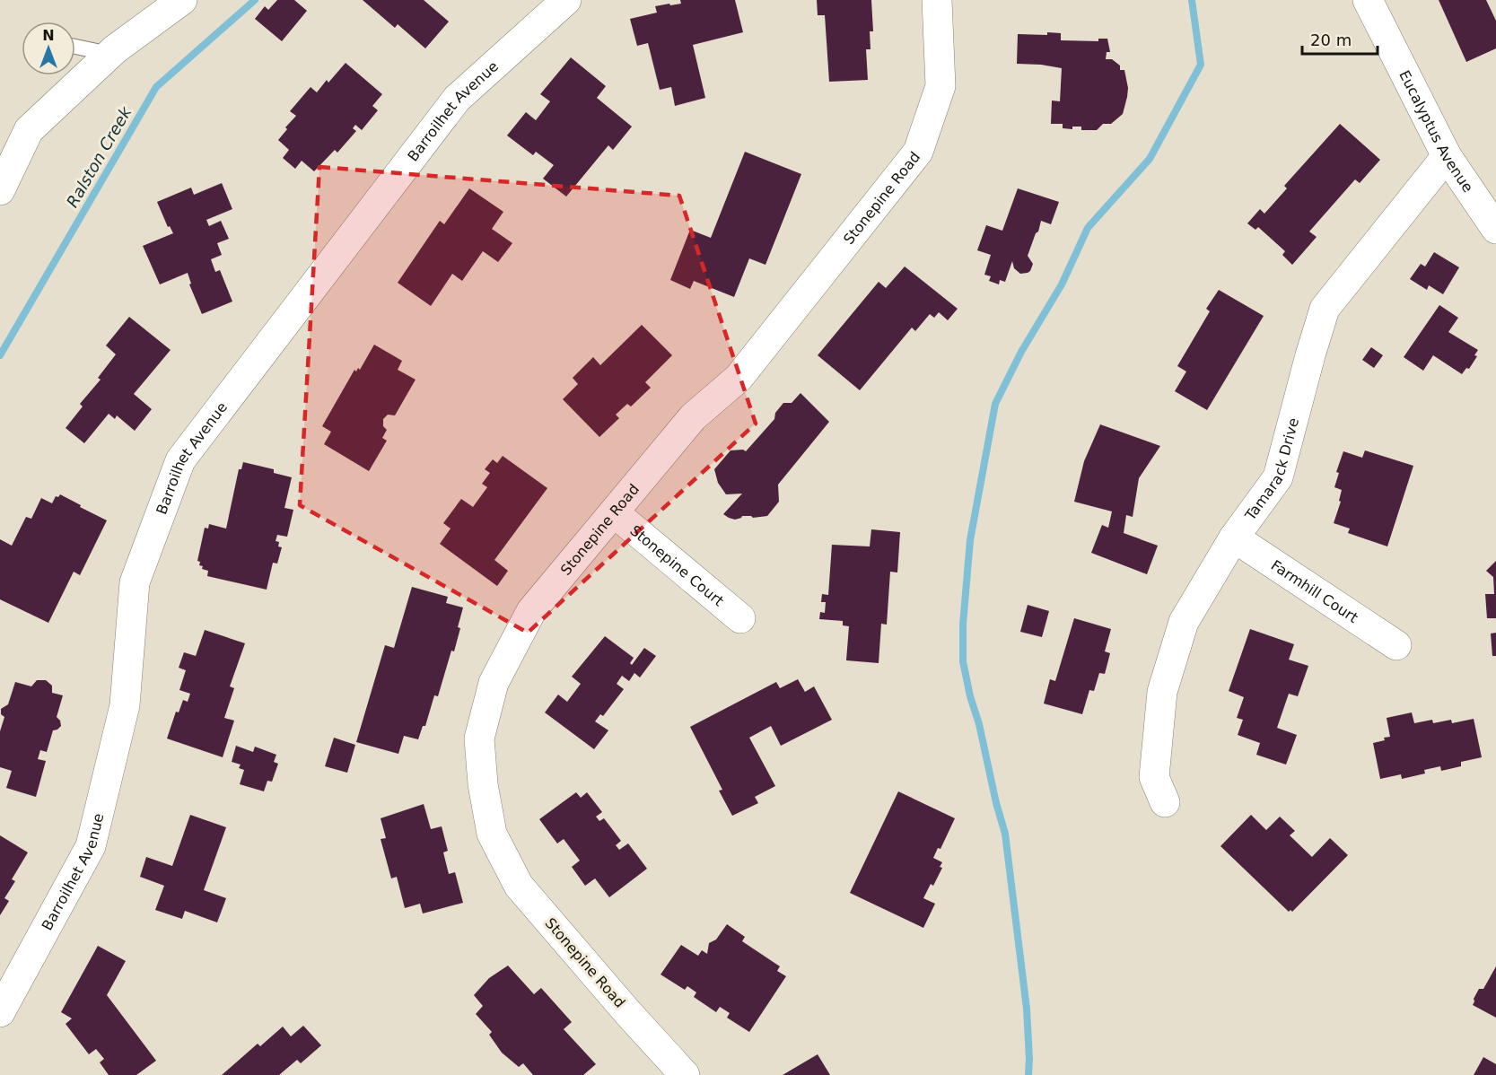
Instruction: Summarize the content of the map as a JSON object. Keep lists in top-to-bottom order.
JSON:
{
  "streets": {
    "street": [
      "Barroilhet Avenue",
      "Eucalyptus Avenue",
      "Stonepine Road",
      "Tamarack Drive",
      "Stonepine Court",
      "Farmhill Court"
    ]
  },
  "crossings": [
    ["Eucalyptus Avenue", "Tamarack Drive"],
    ["Stonepine Road", "Stonepine Court"],
    ["Tamarack Drive", "Farmhill Court"]
  ],
  "water": ["Ralston Creek"],
  "scale_bar": "20 m",
  "north": "top"
}
